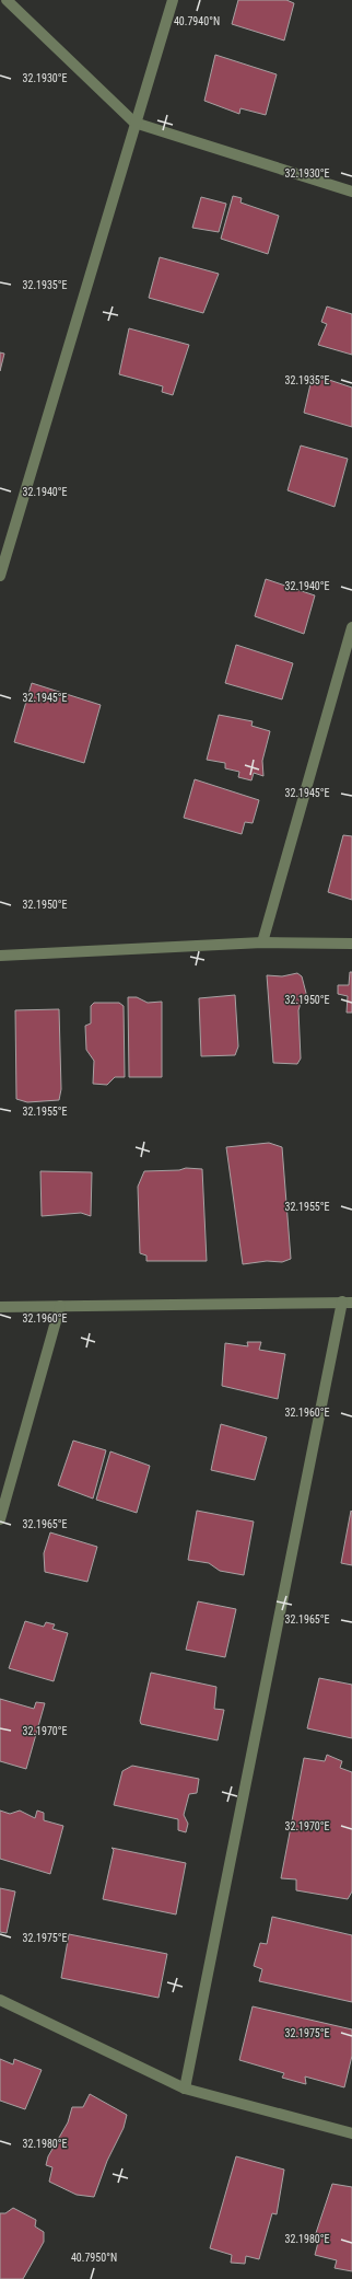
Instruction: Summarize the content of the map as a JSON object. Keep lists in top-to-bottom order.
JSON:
{
  "coordinates": [
    "40.7940°N",
    "32.1930°E",
    "32.1935°E",
    "32.1940°E",
    "32.1945°E",
    "32.1950°E",
    "32.1955°E",
    "32.1960°E",
    "32.1965°E",
    "32.1970°E",
    "32.1975°E",
    "32.1980°E",
    "40.7950°N"
  ]
}
